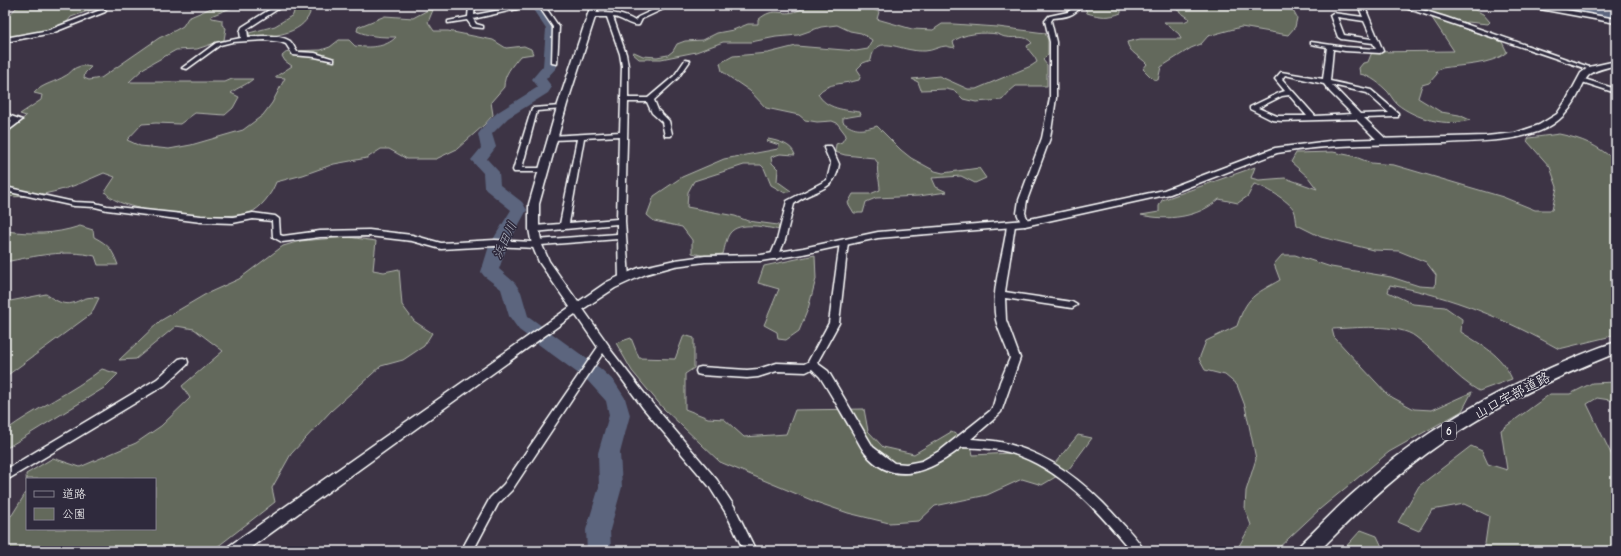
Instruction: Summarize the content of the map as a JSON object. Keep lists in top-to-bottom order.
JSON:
{
  "streets": {
    "main road": ["山口宇部道路", "6"]
  },
  "water": ["浜田川"],
  "legend": ["道路", "公園"]
}
